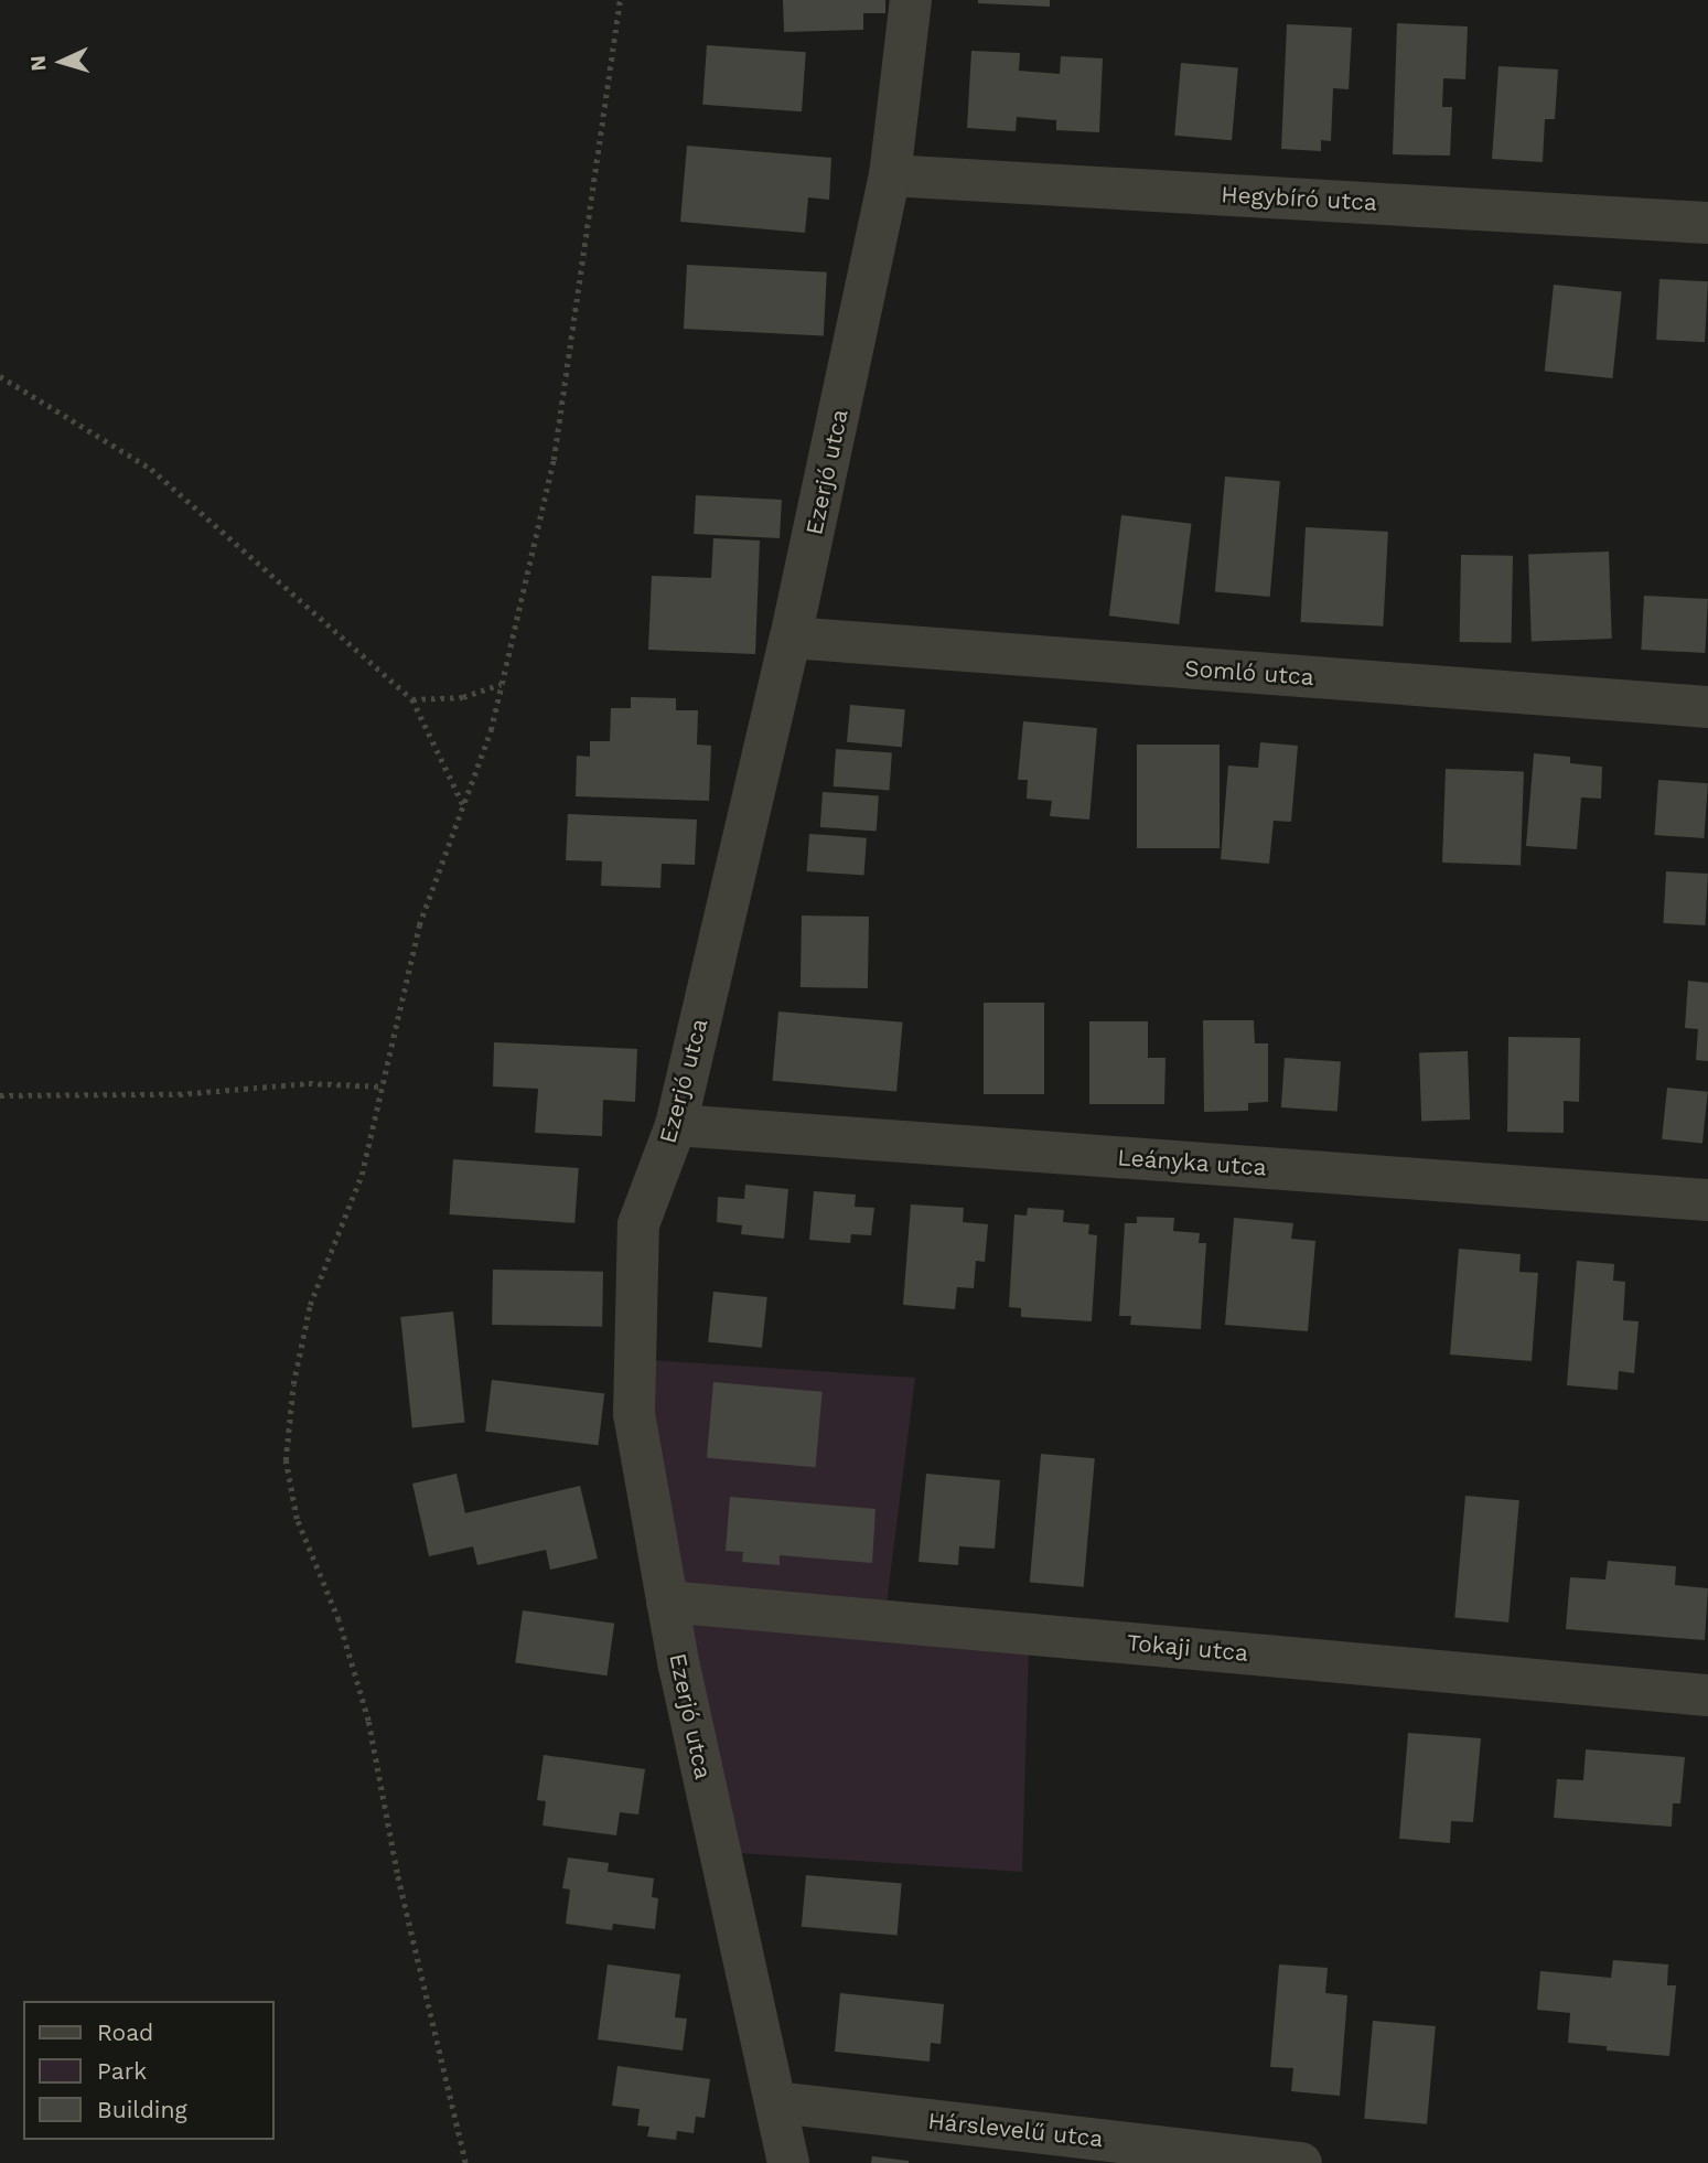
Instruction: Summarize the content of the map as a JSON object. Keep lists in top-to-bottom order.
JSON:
{
  "streets": {
    "street": [
      "Hegybíró utca",
      "Ezerjó utca",
      "Somló utca",
      "Leányka utca",
      "Tokaji utca",
      "Hárslevelű utca"
    ]
  },
  "crossings": [
    ["Hegybíró utca", "Ezerjó utca"],
    ["Ezerjó utca", "Somló utca"],
    ["Ezerjó utca", "Leányka utca"],
    ["Ezerjó utca", "Tokaji utca"],
    ["Ezerjó utca", "Hárslevelű utca"]
  ],
  "legend": ["Road", "Park", "Building"],
  "north": "left"
}
